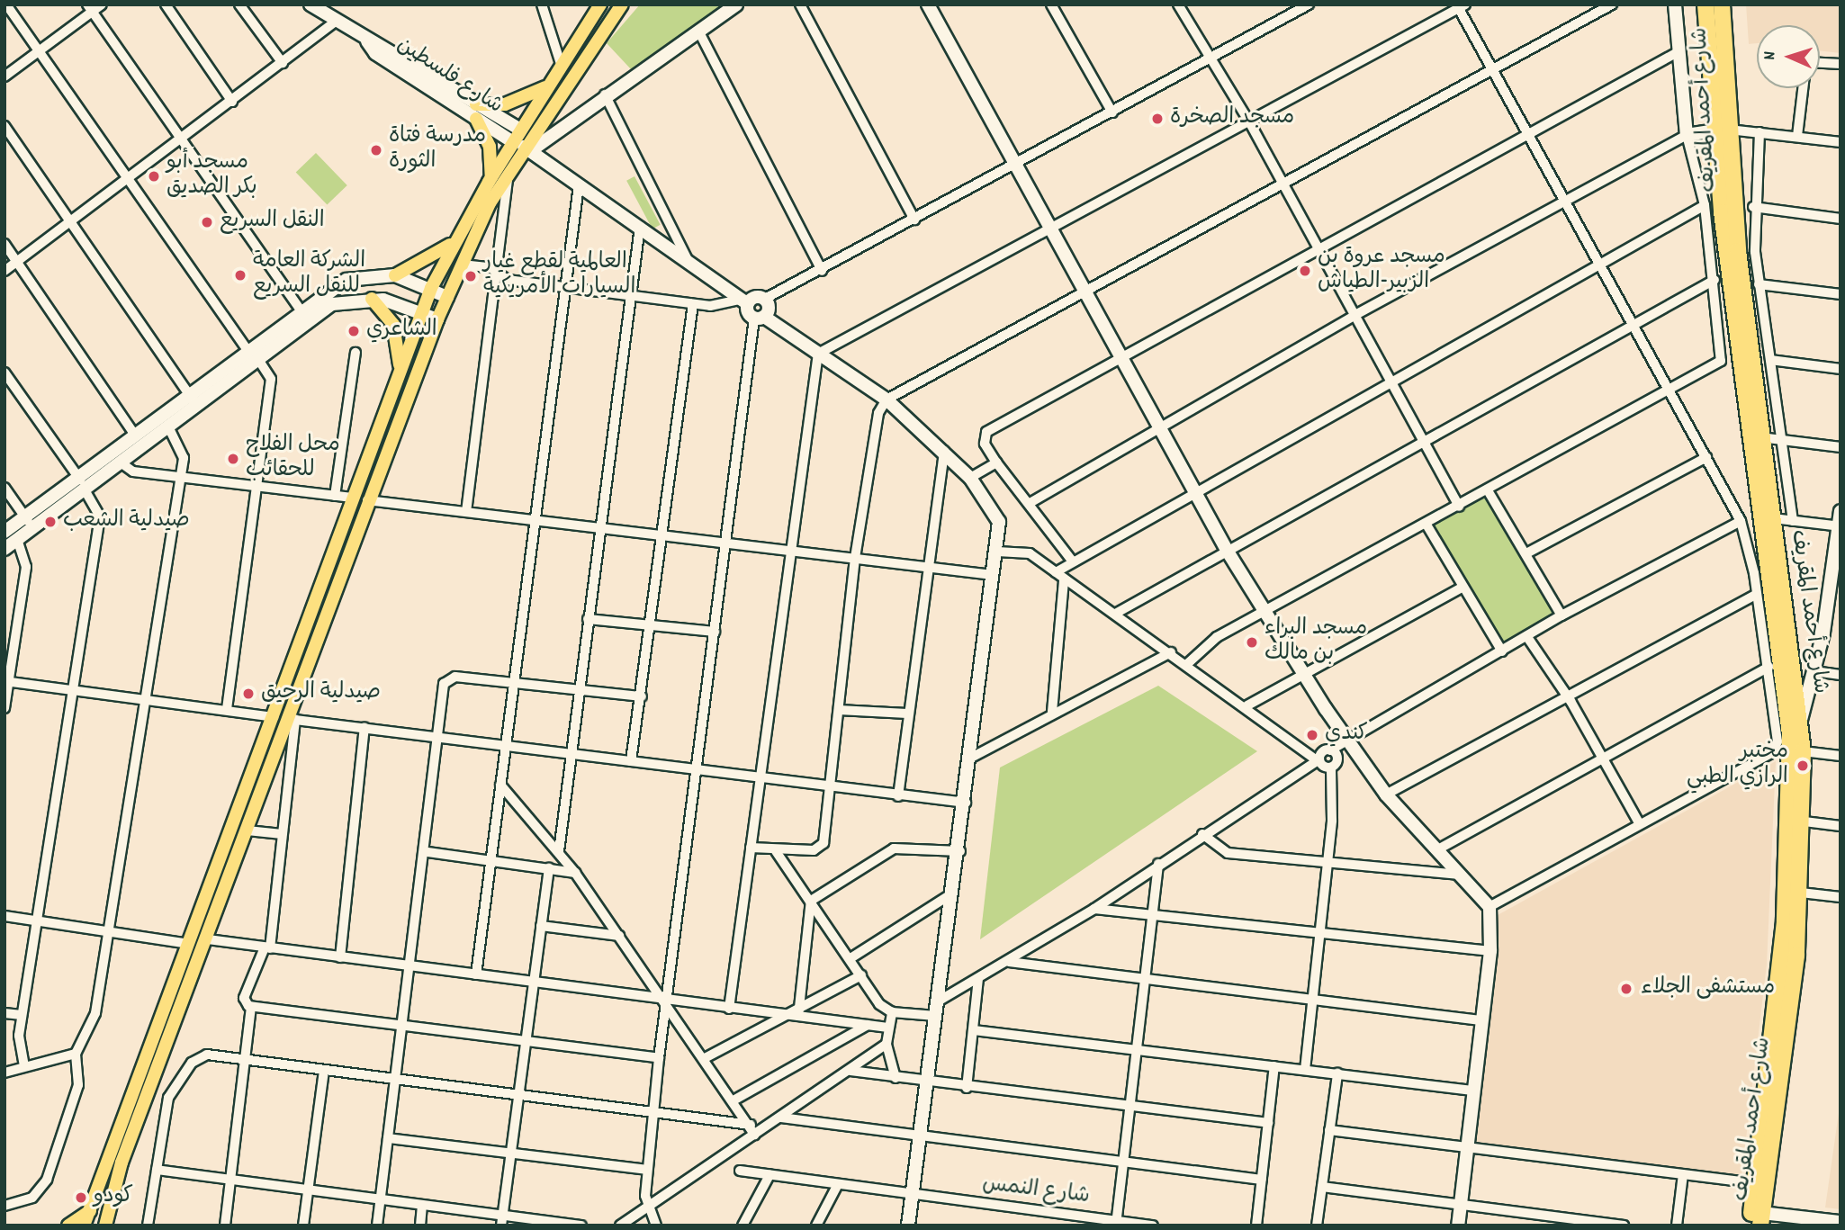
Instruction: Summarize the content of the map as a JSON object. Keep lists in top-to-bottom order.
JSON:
{
  "streets": {
    "highway": ["شارع أحمد المقريف"],
    "street": ["شارع فلسطين", "شارع النمس"]
  },
  "places": [
    "مسجد الصخرة",
    "مدرسة فتاة الثورة",
    "مسجد أبو بكر الصديق",
    "النقل السريع",
    "مسجد عروة بن الزبير-الطياش",
    "الشركة العامة للنقل السريع",
    "العالمية لقطع غيار السيارات الأمريكية",
    "الشاعري",
    "محل الفلاح للحقائب",
    "صيدلية الشعب",
    "مسجد البراء بن مالك",
    "صيدلية الرحيق",
    "كندي",
    "مختبر الرازي الطبي",
    "مستشفى الجلاء",
    "كودو"
  ],
  "north": "left"
}
